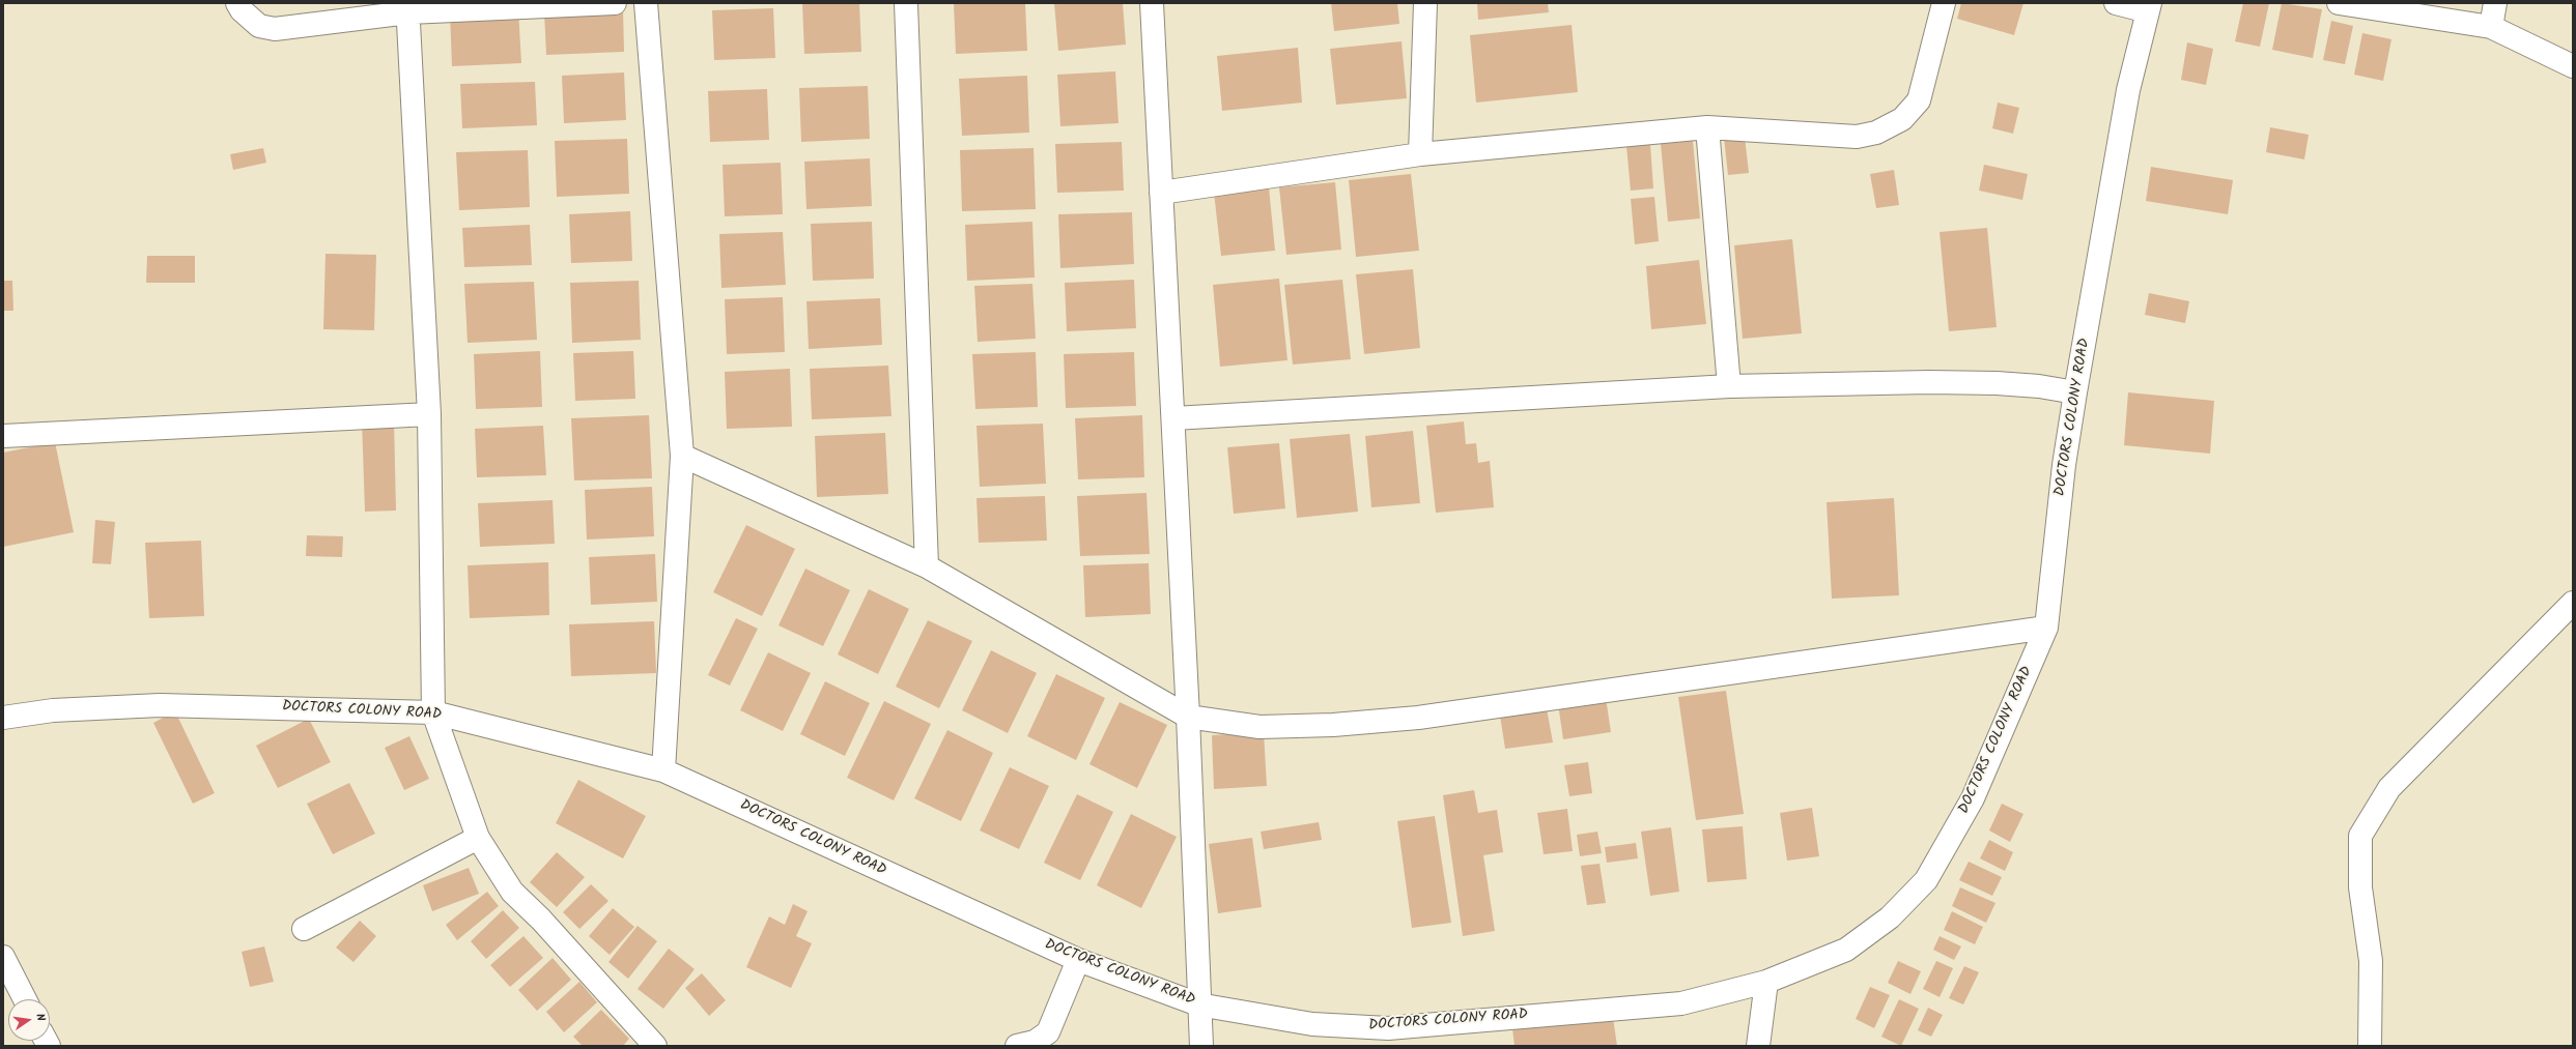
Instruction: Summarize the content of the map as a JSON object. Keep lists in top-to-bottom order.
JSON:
{
  "streets": {
    "street": ["DOCTORS COLONY ROAD"]
  },
  "north": "right"
}
